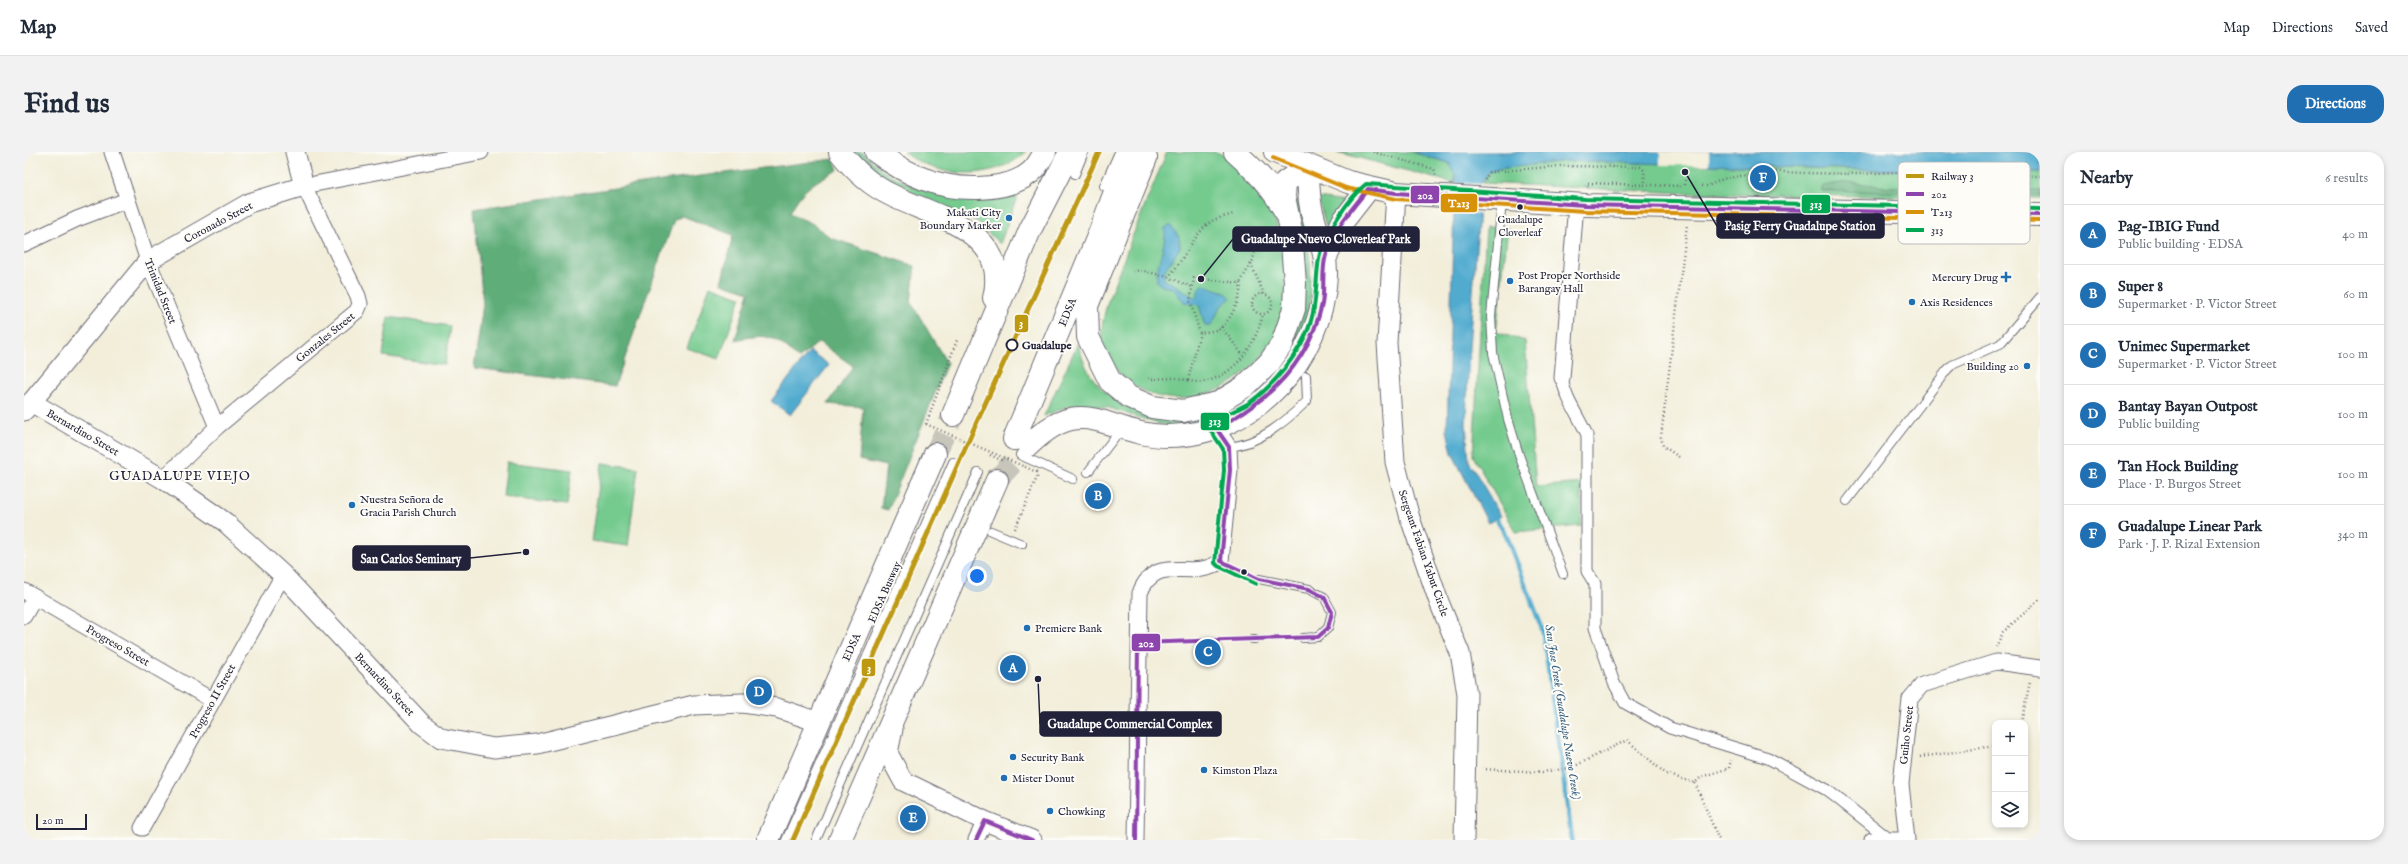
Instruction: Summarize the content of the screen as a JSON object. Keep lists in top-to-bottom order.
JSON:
{
  "streets": {
    "main road": ["EDSA"],
    "street": [
      "Coronado Street",
      "Trinidad Street",
      "Gonzales Street",
      "Bernardino Street",
      "Sergeant Fabian Yabut Circle",
      "Progreso Street",
      "Progreso II Street",
      "Guiho Street"
    ],
    "lane": ["EDSA Busway"]
  },
  "crossings": [
    ["Coronado Street", "Trinidad Street"],
    ["Coronado Street", "Gonzales Street"],
    ["Coronado Street", "Bernardino Street"],
    ["Trinidad Street", "Gonzales Street"],
    ["EDSA", "Bernardino Street"],
    ["EDSA", "EDSA Busway"],
    ["Gonzales Street", "Bernardino Street"],
    ["Bernardino Street", "Progreso II Street"],
    ["Progreso Street", "Progreso II Street"]
  ],
  "districts": ["GUADALUPE VIEJO"],
  "water": ["San Jose Creek (Guadalupe Nuevo Creek)"],
  "places": {
    "other": [
      "Pasig Ferry Guadalupe Station",
      "Guadalupe Cloverleaf",
      "Makati City Boundary Marker",
      "Guadalupe Nuevo Cloverleaf Park",
      "Post Proper Northside Barangay Hall",
      "Axis Residences",
      "Guadalupe",
      "Building 20",
      "Nuestra Señora de Gracia Parish Church",
      "San Carlos Seminary",
      "Premiere Bank",
      "Guadalupe Commercial Complex",
      "Security Bank",
      "Kimston Plaza",
      "Mister Donut",
      "Chowking"
    ],
    "health": ["Mercury Drug"]
  },
  "lines": [
    "rail line 3",
    "transit line T213",
    "transit line 313",
    "transit line 202"
  ],
  "legend": [
    "Railway 3",
    "202",
    "T213",
    "313"
  ],
  "scale_bar": "20 m",
  "page": {
    "header": "Map",
    "nav": ["Map", "Directions", "Saved"],
    "buttons": "Directions",
    "title": "Find us",
    "heading": ["Nearby", "6 results"],
    "pins": [
      "F",
      "B",
      "C",
      "A",
      "D",
      "E"
    ],
    "list": [
      {
        "mark": "A",
        "name": "Pag-IBIG Fund",
        "note": "Public building · EDSA",
        "value": "40 m"
      },
      {
        "mark": "B",
        "name": "Super 8",
        "note": "Supermarket · P. Victor Street",
        "value": "60 m"
      },
      {
        "mark": "C",
        "name": "Unimec Supermarket",
        "note": "Supermarket · P. Victor Street",
        "value": "100 m"
      },
      {
        "mark": "D",
        "name": "Bantay Bayan Outpost",
        "note": "Public building",
        "value": "100 m"
      },
      {
        "mark": "E",
        "name": "Tan Hock Building",
        "note": "Place · P. Burgos Street",
        "value": "100 m"
      },
      {
        "mark": "F",
        "name": "Guadalupe Linear Park",
        "note": "Park · J. P. Rizal Extension",
        "value": "340 m"
      }
    ],
    "map_buttons": ["+", "−"],
    "scale": "20 m"
  }
}
